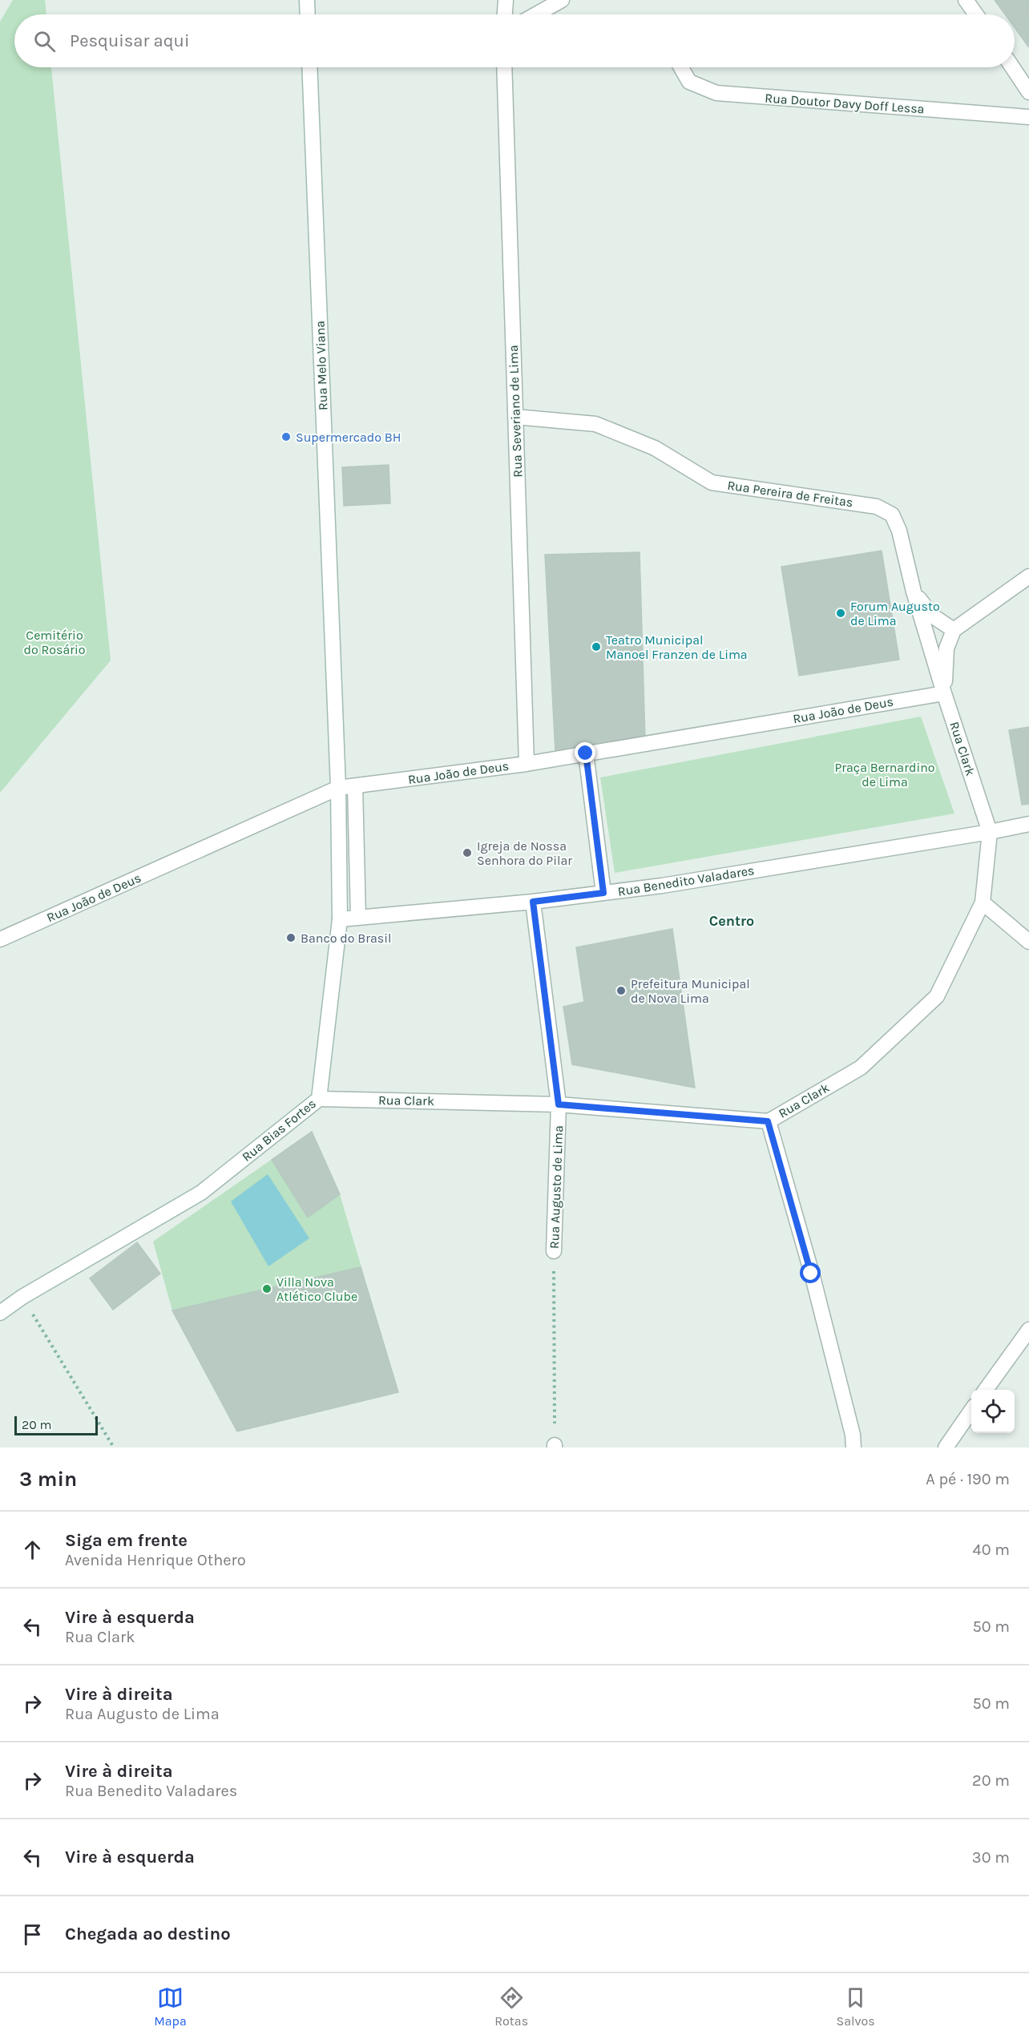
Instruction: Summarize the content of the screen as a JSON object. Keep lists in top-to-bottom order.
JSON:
{
  "streets": {
    "street": [
      "Rua Doutor Davy Doff Lessa",
      "Rua Melo Viana",
      "Rua Severiano de Lima",
      "Rua Pereira de Freitas",
      "Rua João de Deus",
      "Rua Clark",
      "Rua Benedito Valadares",
      "Rua Bias Fortes",
      "Rua Augusto de Lima"
    ]
  },
  "crossings": [
    ["Rua Melo Viana", "Rua João de Deus"],
    ["Rua Melo Viana", "Rua Bias Fortes"],
    ["Rua Severiano de Lima", "Rua Pereira de Freitas"],
    ["Rua Severiano de Lima", "Rua João de Deus"],
    ["Rua Pereira de Freitas", "Rua João de Deus"],
    ["Rua Pereira de Freitas", "Rua Clark"],
    ["Rua João de Deus", "Rua Clark"],
    ["Rua João de Deus", "Rua Bias Fortes"],
    ["Rua Clark", "Rua Benedito Valadares"],
    ["Rua Clark", "Rua Bias Fortes"],
    ["Rua Clark", "Rua Augusto de Lima"],
    ["Rua Benedito Valadares", "Rua Bias Fortes"],
    ["Rua Benedito Valadares", "Rua Augusto de Lima"]
  ],
  "districts": ["Centro"],
  "parks": ["Cemitério do Rosário", "Praça Bernardino de Lima"],
  "places": [
    "Supermercado BH",
    "Forum Augusto de Lima",
    "Teatro Municipal Manoel Franzen de Lima",
    "Igreja de Nossa Senhora do Pilar",
    "Banco do Brasil",
    "Prefeitura Municipal de Nova Lima",
    "Villa Nova Atlético Clube"
  ],
  "scale_bar": "20 m",
  "page": {
    "search": "Pesquisar aqui",
    "scale": "20 m",
    "heading": ["3 min", "A pé · 190 m"],
    "list": [
      ["Siga em frente", "Avenida Henrique Othero", "40 m"],
      ["Vire à esquerda", "Rua Clark", "50 m"],
      ["Vire à direita", "Rua Augusto de Lima", "50 m"],
      ["Vire à direita", "Rua Benedito Valadares", "20 m"],
      ["Vire à esquerda", "30 m"],
      "Chegada ao destino"
    ],
    "nav": ["Mapa", "Rotas", "Salvos"]
  }
}
